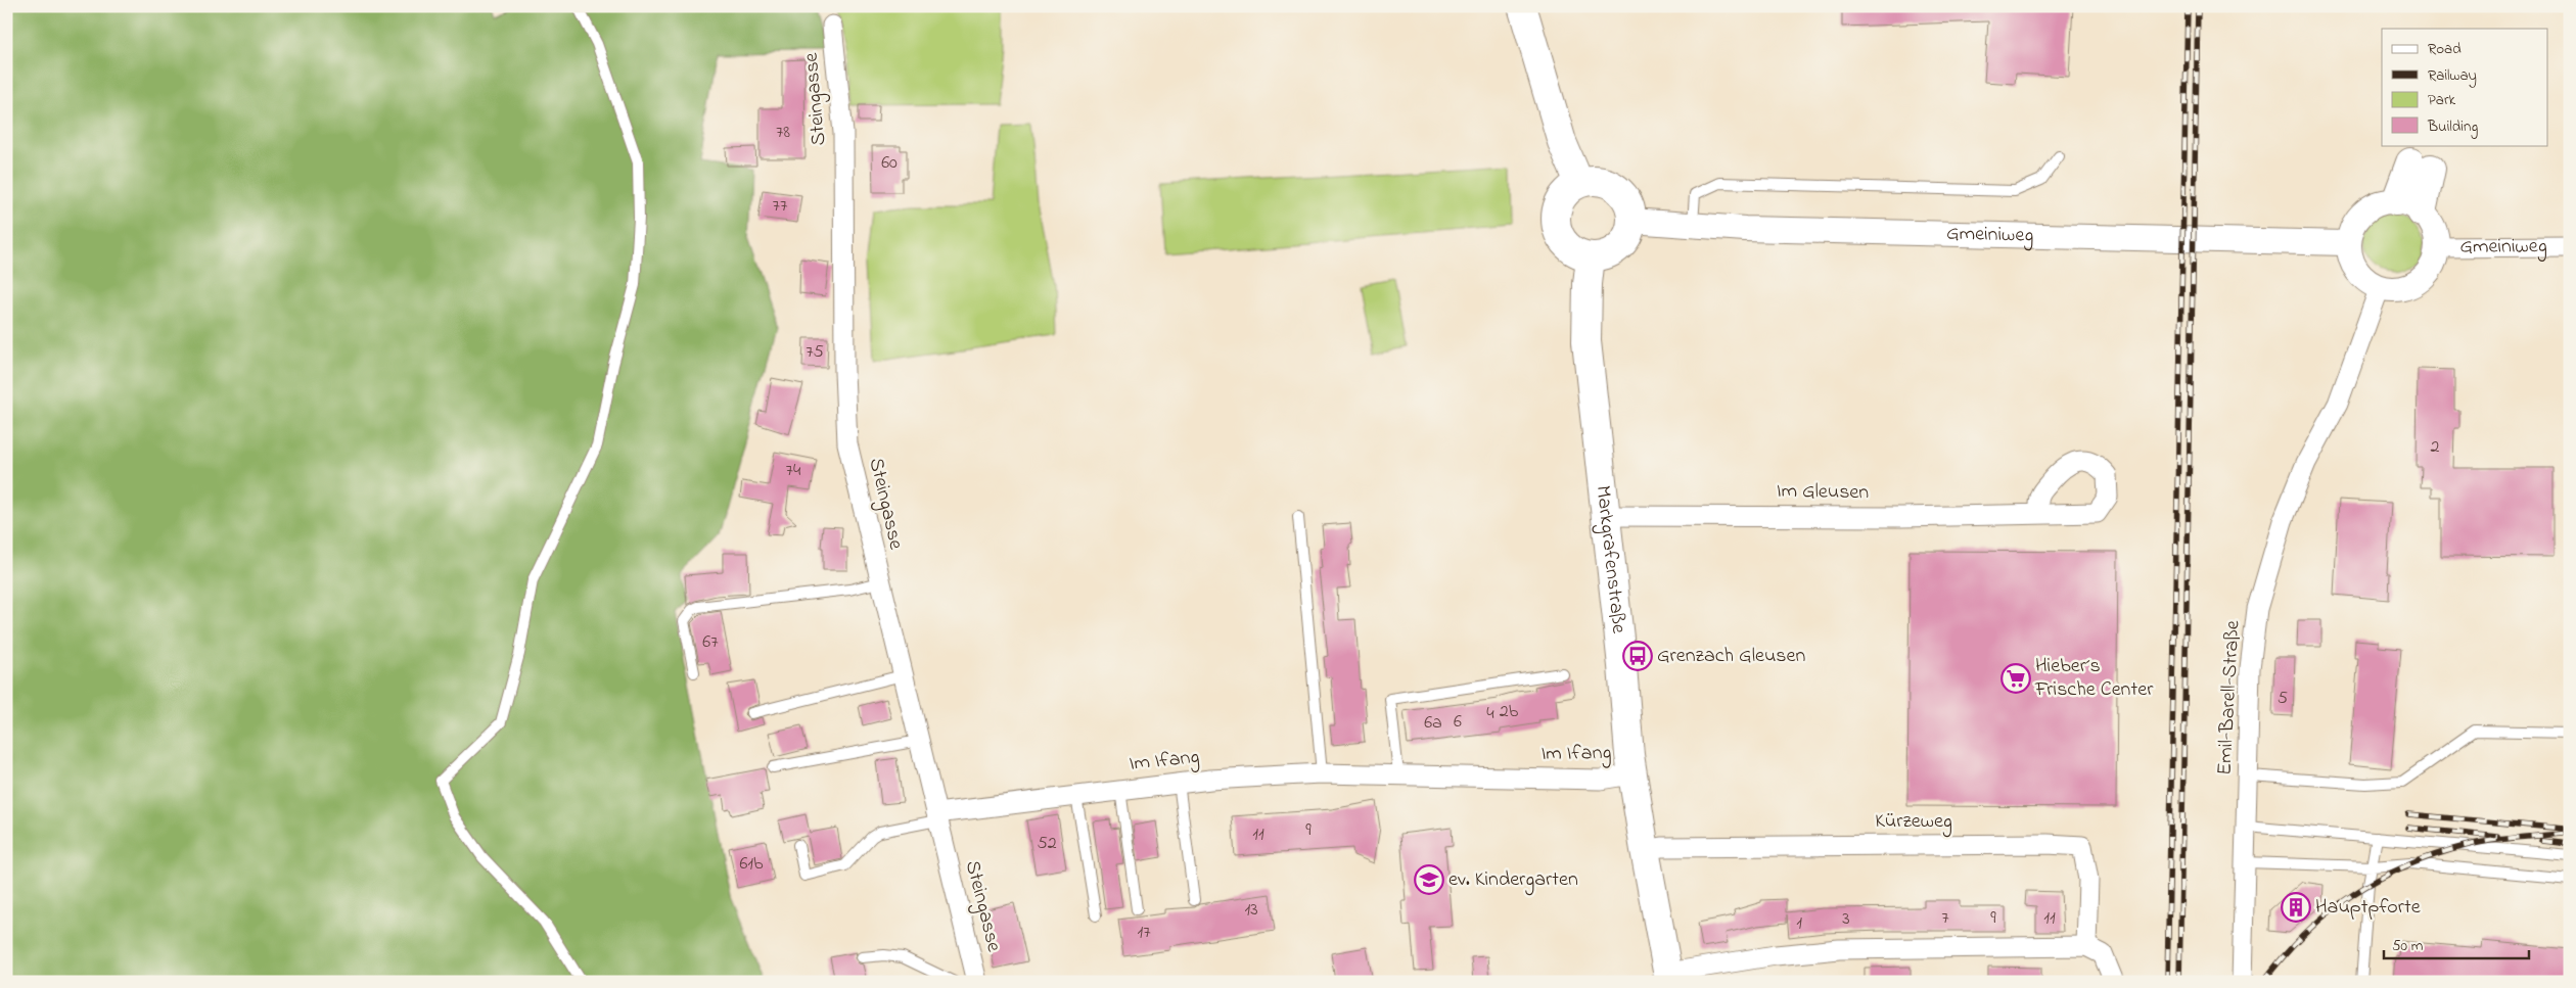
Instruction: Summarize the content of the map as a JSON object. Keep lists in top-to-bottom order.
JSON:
{
  "streets": {
    "main road": ["Markgrafenstraße"],
    "street": [
      "Steingasse",
      "Gmeiniweg",
      "Im Gleusen",
      "Emil-Barell-Straße",
      "Im Ifang",
      "Kürzeweg"
    ]
  },
  "crossings": [
    ["Steingasse", "Im Ifang"],
    ["Gmeiniweg", "Markgrafenstraße"],
    ["Gmeiniweg", "Emil-Barell-Straße"],
    ["Im Gleusen", "Markgrafenstraße"],
    ["Markgrafenstraße", "Im Ifang"],
    ["Markgrafenstraße", "Kürzeweg"]
  ],
  "places": {
    "bus stop": ["Grenzach Gleusen"],
    "supermarket": ["Hieber´s Frische Center"],
    "school or university": ["ev. Kindergarten"],
    "building": ["Hauptpforte"]
  },
  "house_numbers": [
    "78",
    "60",
    "77",
    "75",
    "2",
    "74",
    "67",
    "5",
    "2b",
    "4",
    "6",
    "6a",
    "9",
    "11",
    "52",
    "61b",
    "13",
    "7",
    "9",
    "11",
    "3",
    "1",
    "17"
  ],
  "legend": [
    "Road",
    "Railway",
    "Park",
    "Building"
  ],
  "scale_bar": "50 m"
}
